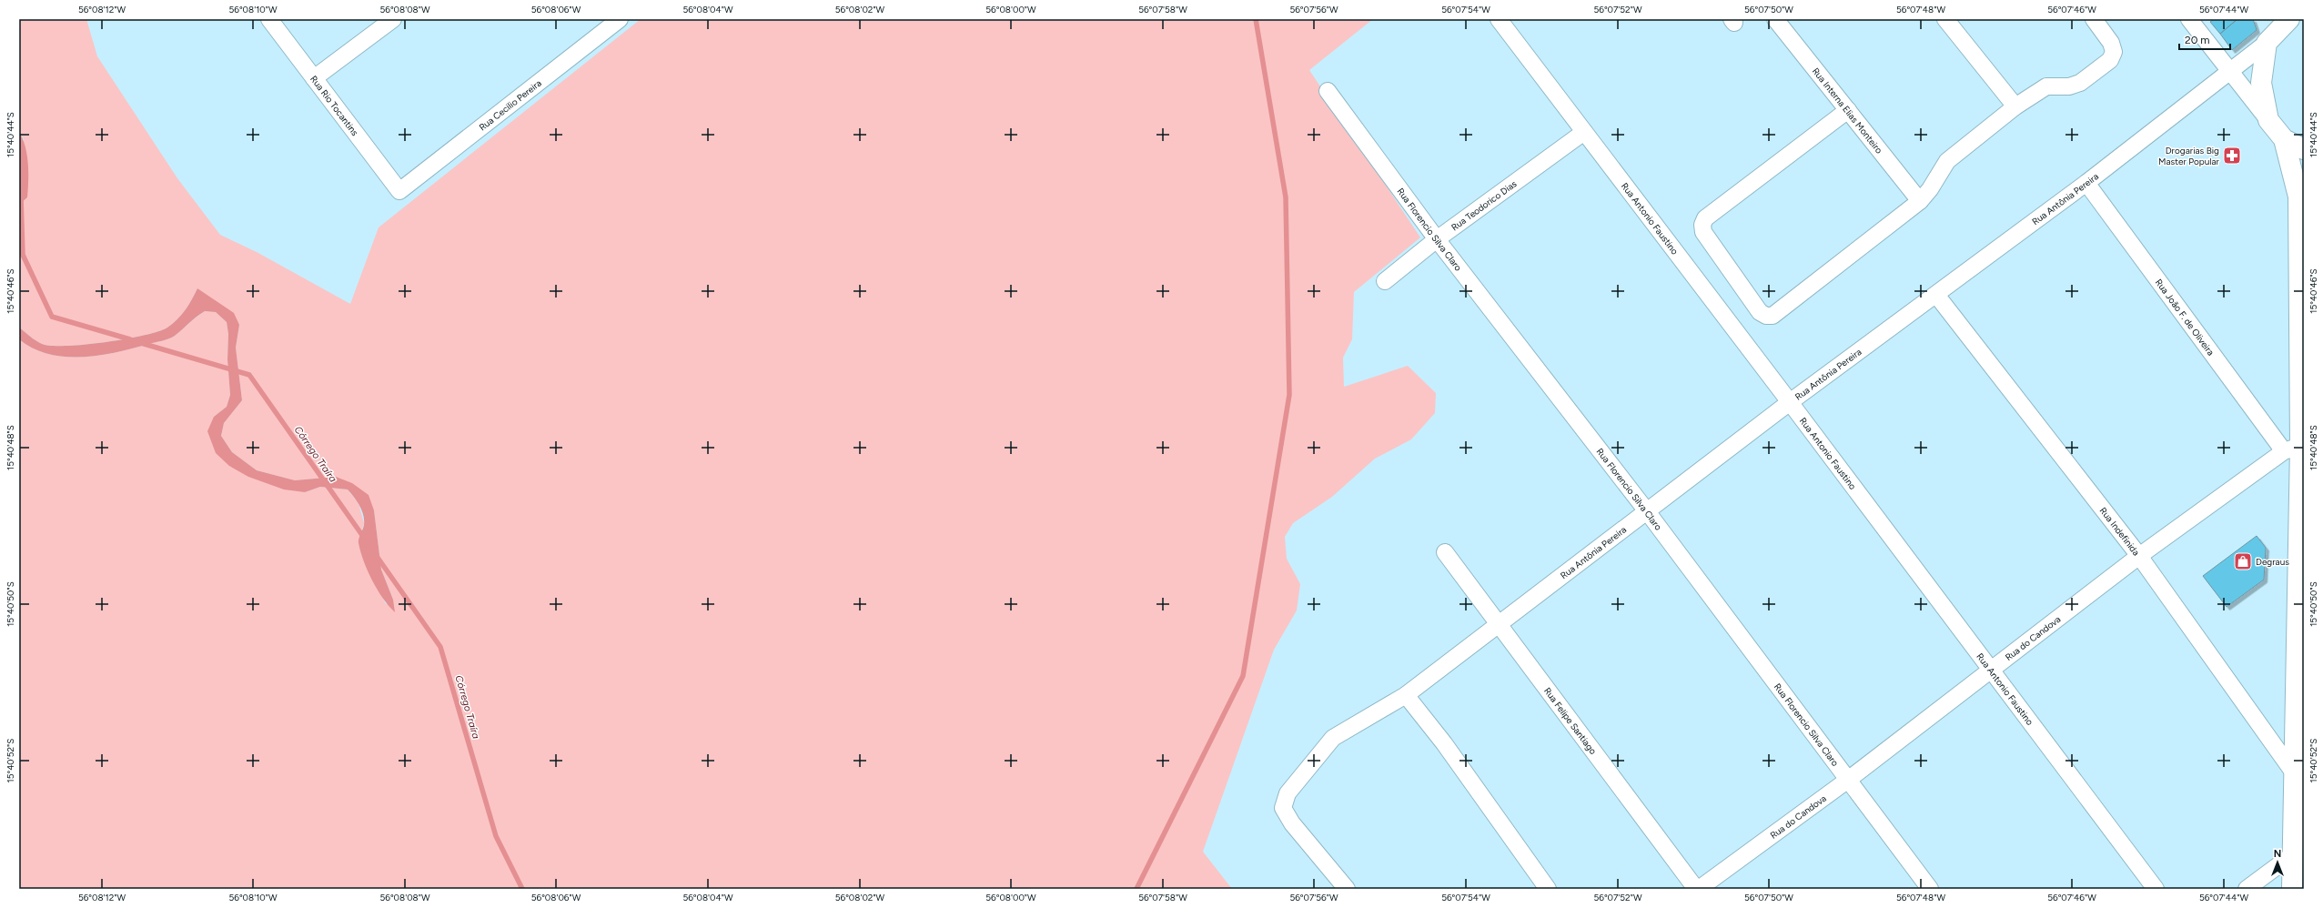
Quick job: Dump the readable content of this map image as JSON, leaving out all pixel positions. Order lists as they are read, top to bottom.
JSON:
{
  "streets": {
    "street": [
      "Rua Rio Tocantins",
      "Rua Cecilio Pereira",
      "Rua Interna Elias Monteiro",
      "Rua Antônia Pereira",
      "Rua Teodorico Dias",
      "Rua Antonio Faustino",
      "Rua Florencio Silva Claro",
      "Rua João F. de Oliveira",
      "Rua Indefinida",
      "Rua do Candova",
      "Rua Felipe Santiago"
    ]
  },
  "crossings": [
    ["Rua Rio Tocantins", "Rua Cecilio Pereira"],
    ["Rua Antônia Pereira", "Rua Antonio Faustino"],
    ["Rua Antônia Pereira", "Rua Florencio Silva Claro"],
    ["Rua Antônia Pereira", "Rua João F. de Oliveira"],
    ["Rua Antônia Pereira", "Rua Indefinida"],
    ["Rua Antônia Pereira", "Rua Felipe Santiago"],
    ["Rua Teodorico Dias", "Rua Antonio Faustino"],
    ["Rua Teodorico Dias", "Rua Florencio Silva Claro"],
    ["Rua Antonio Faustino", "Rua do Candova"],
    ["Rua Florencio Silva Claro", "Rua do Candova"],
    ["Rua João F. de Oliveira", "Rua do Candova"],
    ["Rua Indefinida", "Rua do Candova"],
    ["Rua do Candova", "Rua Felipe Santiago"]
  ],
  "water": ["Córrego Traíra"],
  "places": {
    "pharmacy": ["Drogarias Big Master Popular"],
    "shop": ["Degraus"]
  },
  "scale_bar": "20 m",
  "north": "top",
  "coordinates": [
    "56°08'12\"W",
    "56°08'10\"W",
    "56°08'08\"W",
    "56°08'06\"W",
    "56°08'04\"W",
    "56°08'02\"W",
    "56°08'00\"W",
    "56°07'58\"W",
    "56°07'56\"W",
    "56°07'54\"W",
    "56°07'52\"W",
    "56°07'50\"W",
    "56°07'48\"W",
    "56°07'46\"W",
    "56°07'44\"W",
    "15°40'44\"S",
    "15°40'46\"S",
    "15°40'48\"S",
    "15°40'50\"S",
    "15°40'52\"S"
  ]
}
